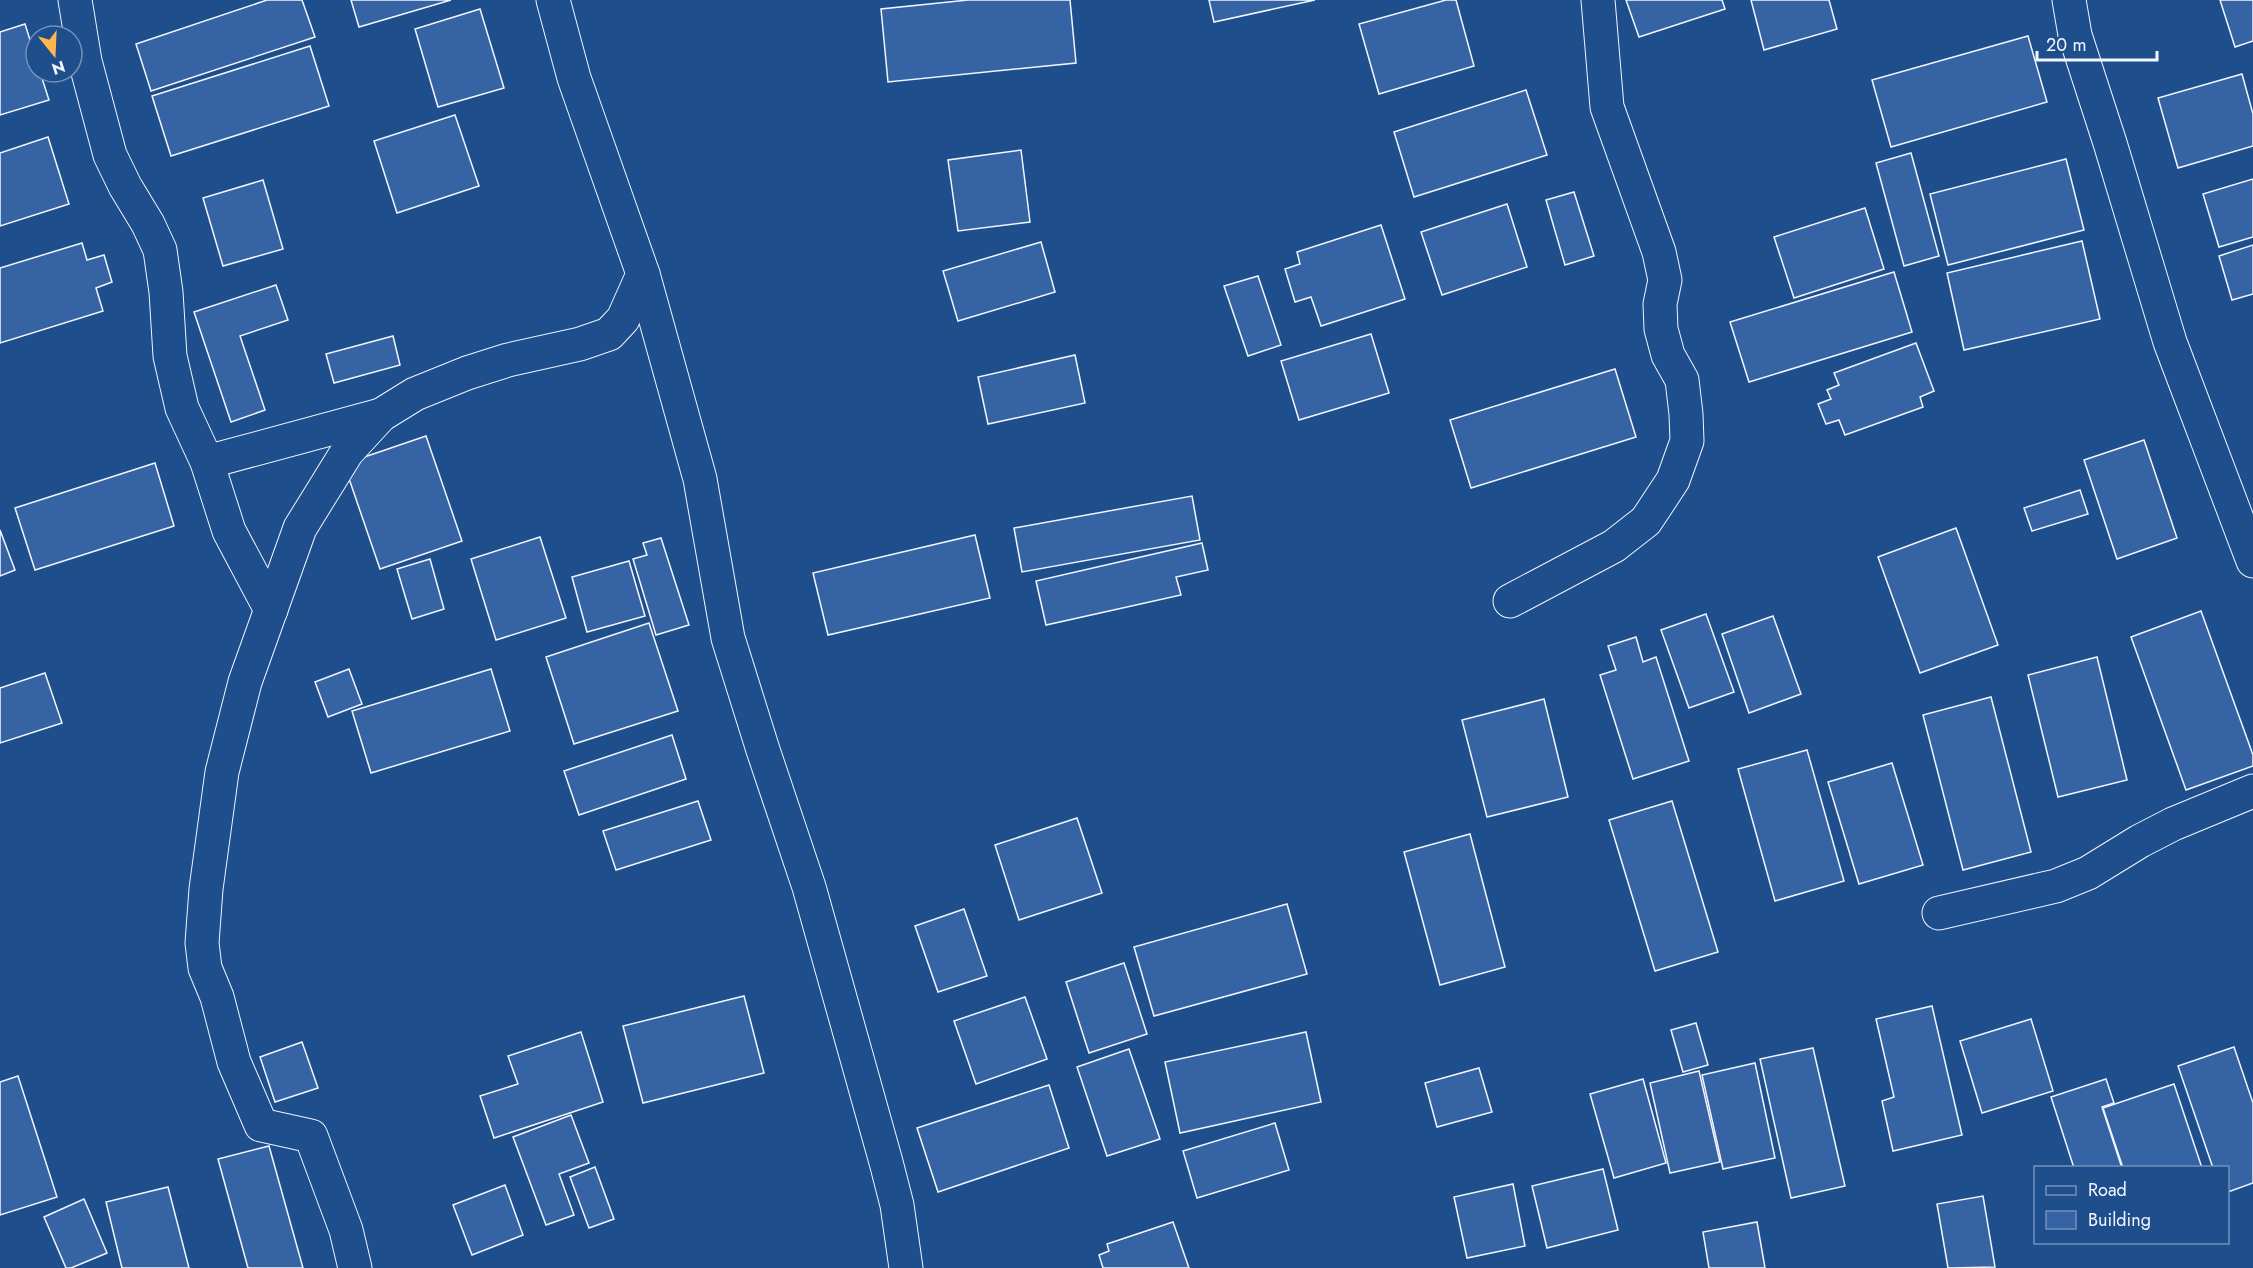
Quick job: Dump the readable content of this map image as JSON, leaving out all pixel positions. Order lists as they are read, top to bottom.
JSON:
{
  "legend": ["Road", "Building"],
  "scale_bar": "20 m",
  "north": "bottom"
}
